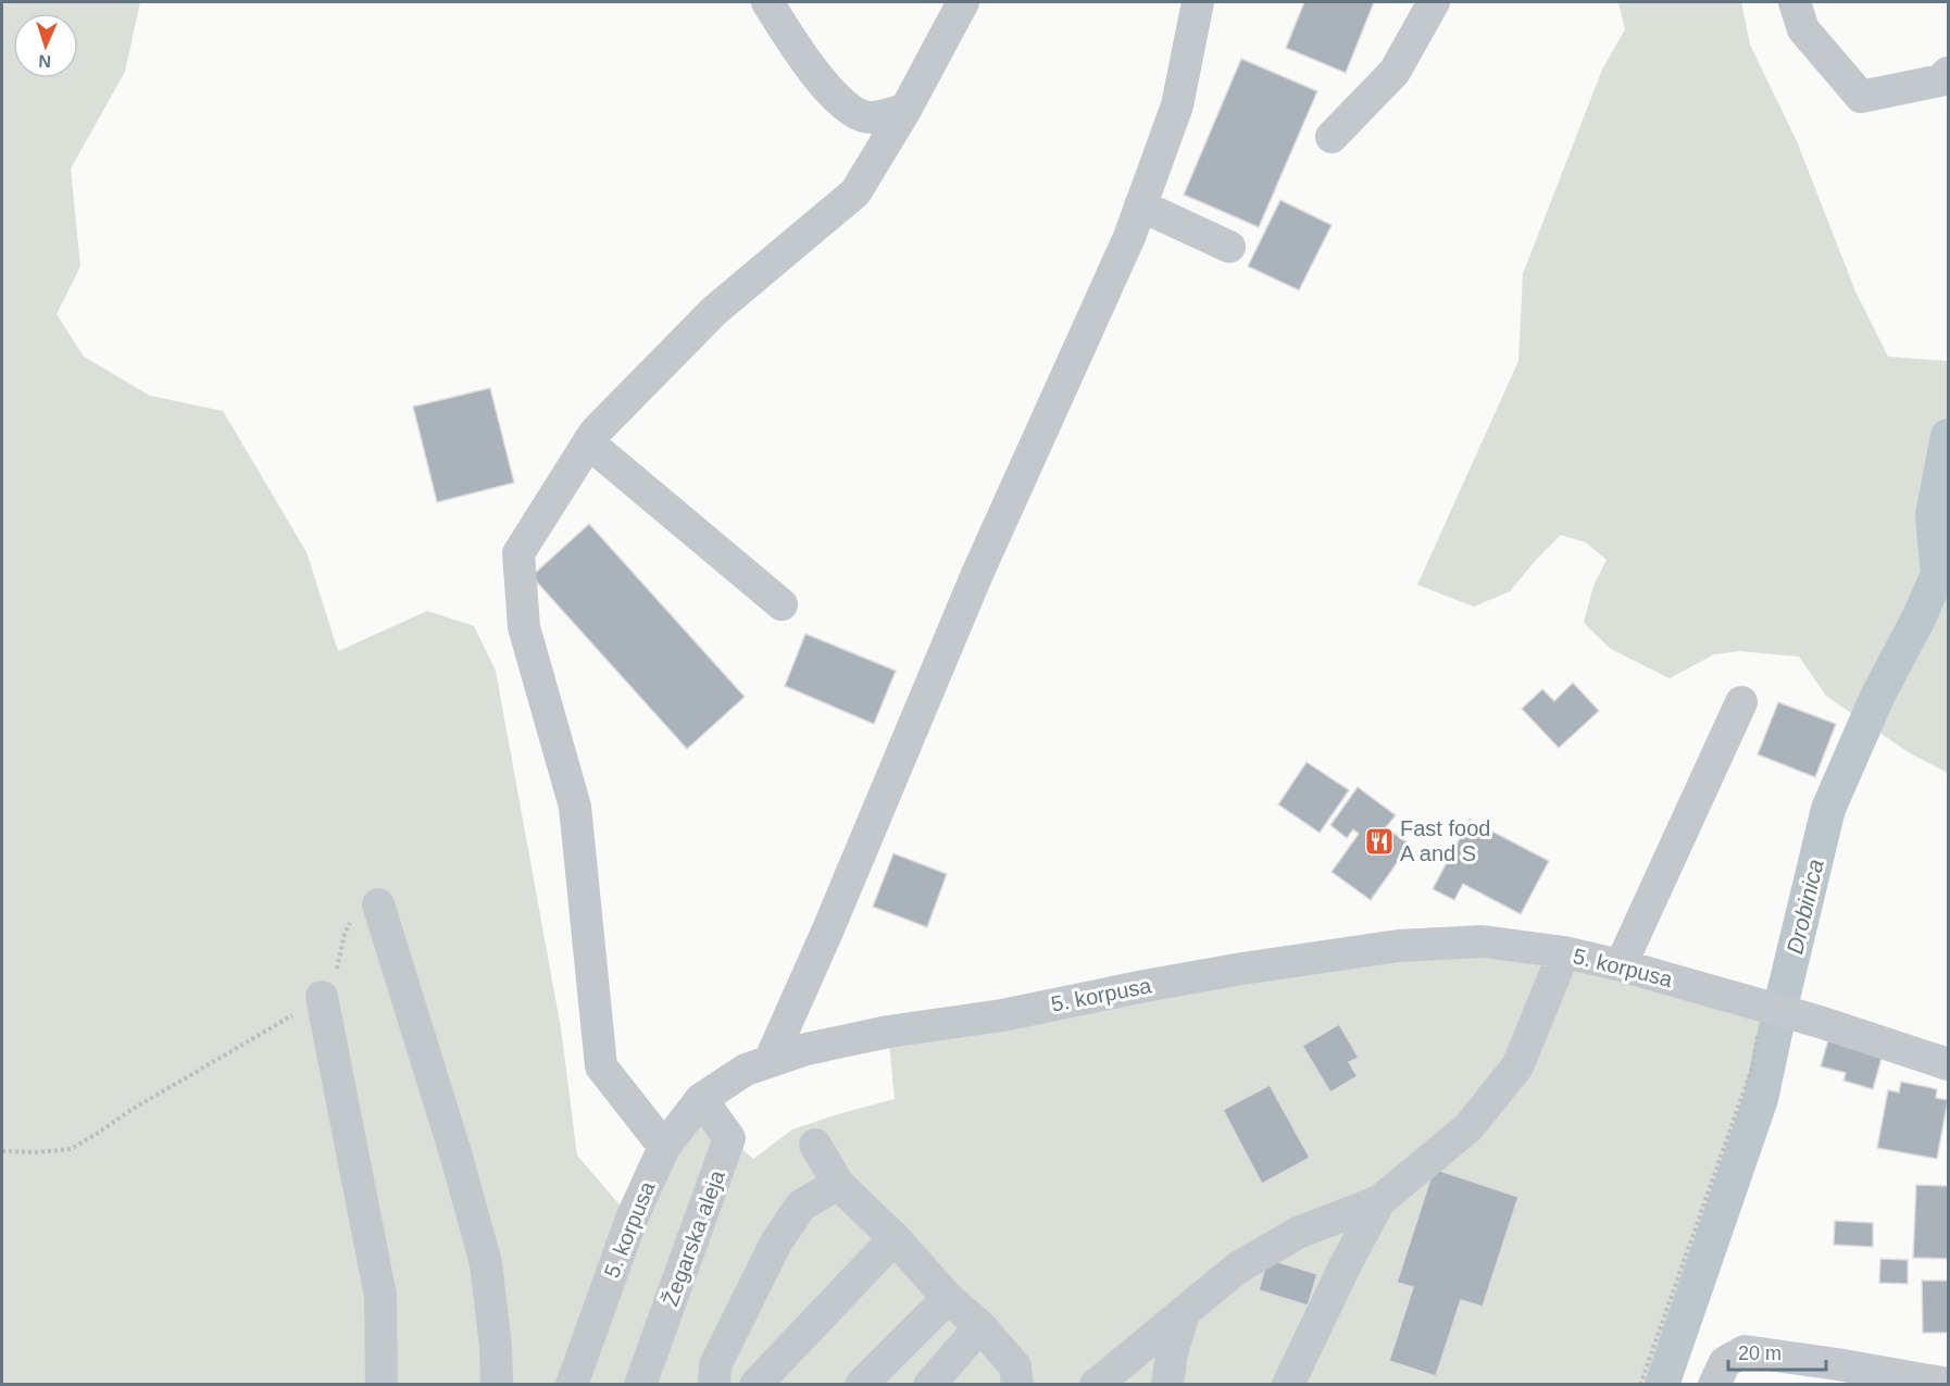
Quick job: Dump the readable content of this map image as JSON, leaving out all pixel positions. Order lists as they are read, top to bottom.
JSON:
{
  "streets": {
    "street": ["5. korpusa", "Žegarska aleja"]
  },
  "crossings": [
    ["5. korpusa", "Žegarska aleja"]
  ],
  "water": ["Drobinica"],
  "places": {
    "restaurant": ["Fast food A and S"]
  },
  "scale_bar": "20 m",
  "north": "bottom"
}
